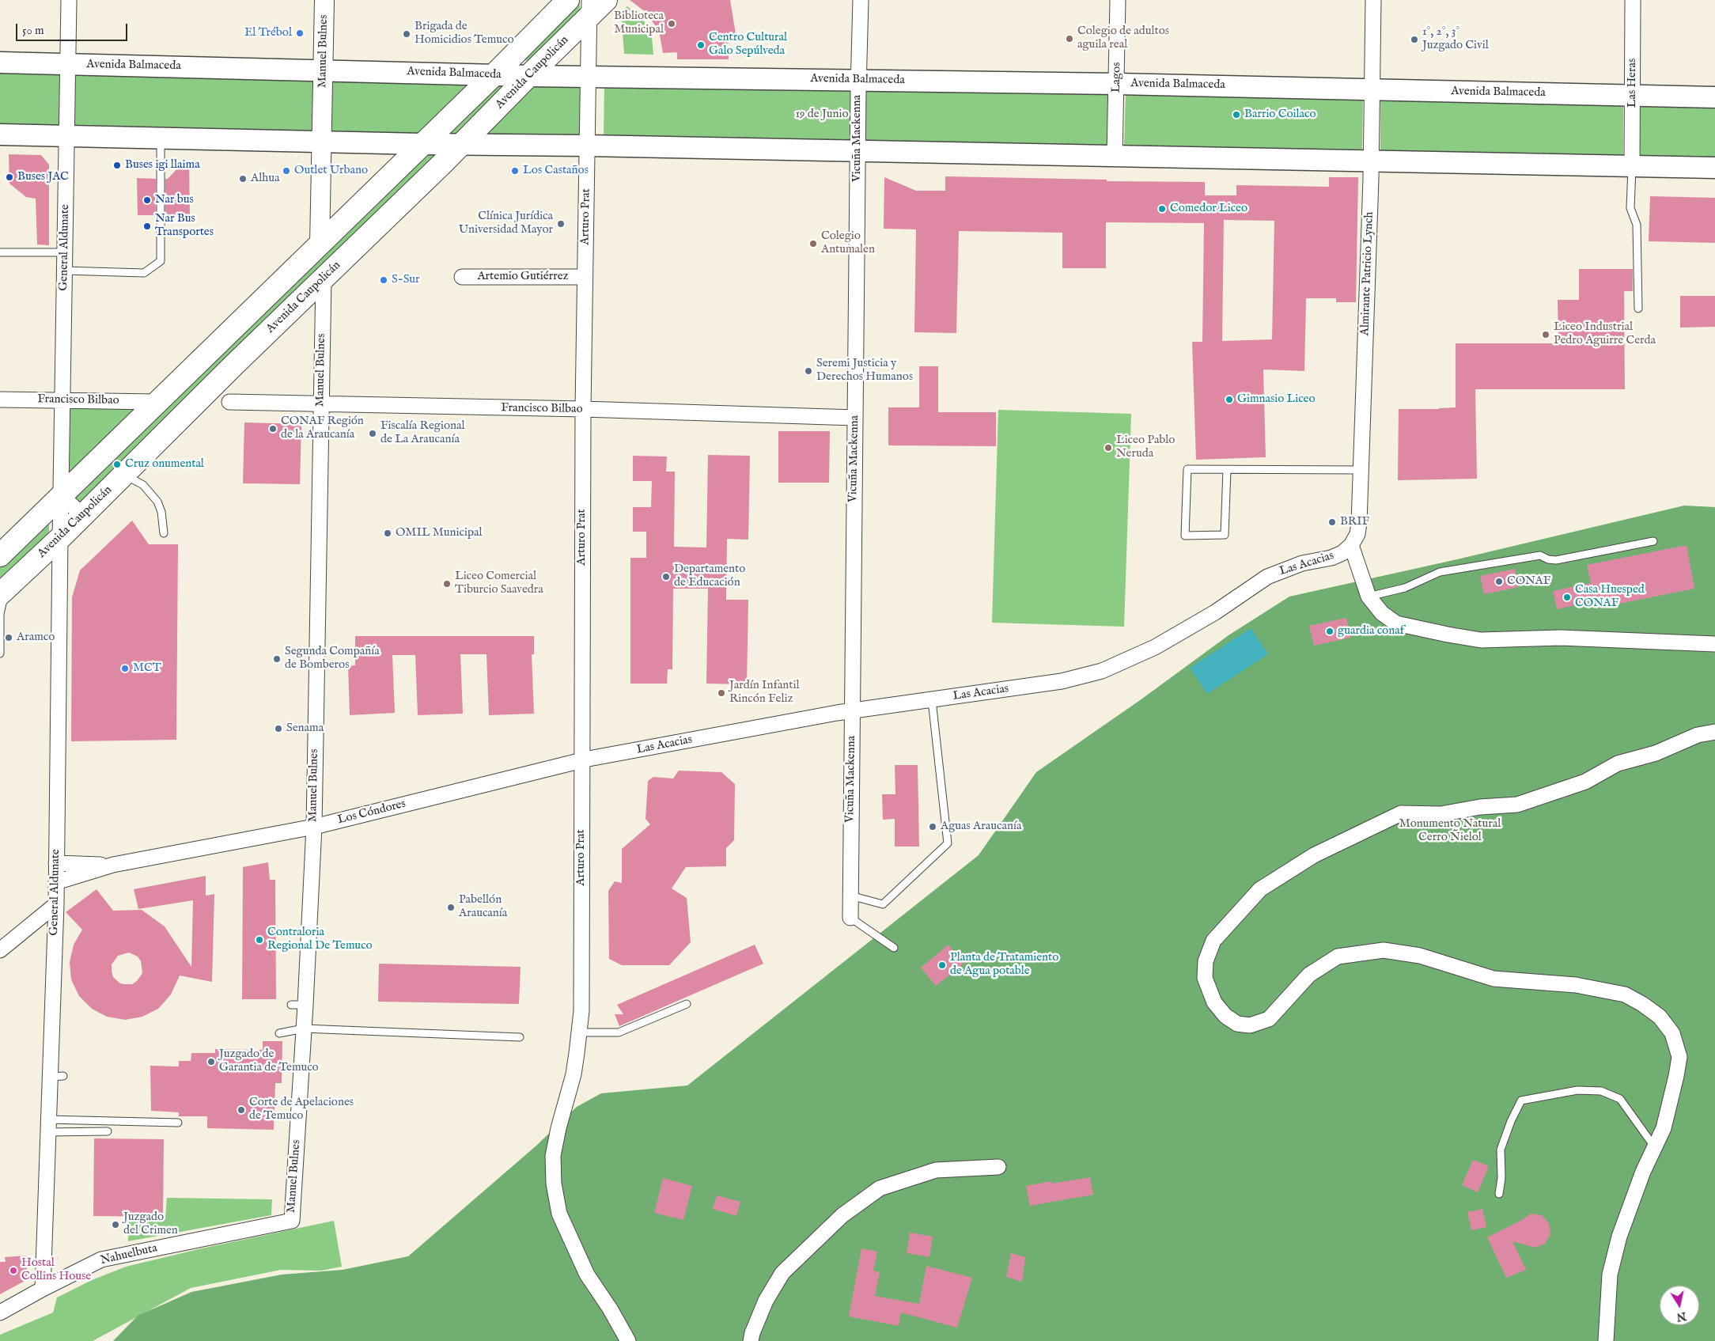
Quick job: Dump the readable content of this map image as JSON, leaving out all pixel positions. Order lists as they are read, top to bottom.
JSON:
{
  "streets": {
    "main road": ["Avenida Balmaceda", "Avenida Caupolicán"],
    "street": [
      "Manuel Bulnes",
      "Lagos",
      "Las Heras",
      "Vicuña Mackenna",
      "Arturo Prat",
      "General Aldunate",
      "Almirante Patricio Lynch",
      "Artemio Gutiérrez",
      "Francisco Bilbao",
      "Las Acacias",
      "Los Cóndores",
      "Nahuelbuta"
    ]
  },
  "crossings": [
    ["Manuel Bulnes", "Avenida Balmaceda"],
    ["Manuel Bulnes", "Avenida Caupolicán"],
    ["Manuel Bulnes", "Francisco Bilbao"],
    ["Manuel Bulnes", "Los Cóndores"],
    ["Manuel Bulnes", "Nahuelbuta"],
    ["Avenida Balmaceda", "Avenida Caupolicán"],
    ["Avenida Balmaceda", "Lagos"],
    ["Avenida Balmaceda", "Las Heras"],
    ["Avenida Balmaceda", "Vicuña Mackenna"],
    ["Avenida Balmaceda", "Arturo Prat"],
    ["Avenida Balmaceda", "General Aldunate"],
    ["Avenida Balmaceda", "Almirante Patricio Lynch"],
    ["Avenida Caupolicán", "Arturo Prat"],
    ["Avenida Caupolicán", "General Aldunate"],
    ["Vicuña Mackenna", "Francisco Bilbao"],
    ["Vicuña Mackenna", "Las Acacias"],
    ["Arturo Prat", "Artemio Gutiérrez"],
    ["Arturo Prat", "Francisco Bilbao"],
    ["Arturo Prat", "Las Acacias"],
    ["Arturo Prat", "Los Cóndores"],
    ["General Aldunate", "Francisco Bilbao"],
    ["General Aldunate", "Los Cóndores"],
    ["General Aldunate", "Nahuelbuta"],
    ["Almirante Patricio Lynch", "Las Acacias"],
    ["Las Acacias", "Los Cóndores"]
  ],
  "parks": ["19 de Junio", "Monumento Natural Cerro Ñielol"],
  "places": [
    "Biblioteca Municipal",
    "El Trébol",
    "Brigada de Homicidios Temuco",
    "Colegio de adultos aguila real",
    "1°, 2°, 3° Juzgado Civil",
    "Centro Cultural Galo Sepúlveda",
    "Barrio Coilaco",
    "Buses igi llaima",
    "Outlet Urbano",
    "Los Castaños",
    "Buses JAC",
    "Alhua",
    "Nar bus",
    "Comedor Liceo",
    "Clínica Jurídica Universidad Mayor",
    "Nar Bus Transportes",
    "Colegio Antumalen",
    "S-Sur",
    "Liceo Industrial Pedro Aguirre Cerda",
    "Seremi Justicia y Derechos Humanos",
    "Gimnasio Liceo",
    "CONAF Región de la Araucanía",
    "Fiscalía Regional de La Araucanía",
    "Liceo Pablo Neruda",
    "Cruz onumental",
    "BRIF",
    "OMIL Municipal",
    "Departamento de Educación",
    "CONAF",
    "Liceo Comercial Tiburcio Saavedra",
    "Casa Huesped CONAF",
    "guardia conaf",
    "Aramco",
    "Segunda Compañía de Bomberos",
    "MCT",
    "Jardín Infantil Rincón Feliz",
    "Senama",
    "Aguas Araucanía",
    "Pabellón Araucanía",
    "Contraloria Regional De Temuco",
    "Planta de Tratamiento de Agua potable",
    "Juzgado de Garantia de Temuco",
    "Corte de Apelaciones de Temuco",
    "Juzgado del Crimen",
    "Hostal Collins House"
  ],
  "scale_bar": "50 m",
  "north": "bottom"
}
